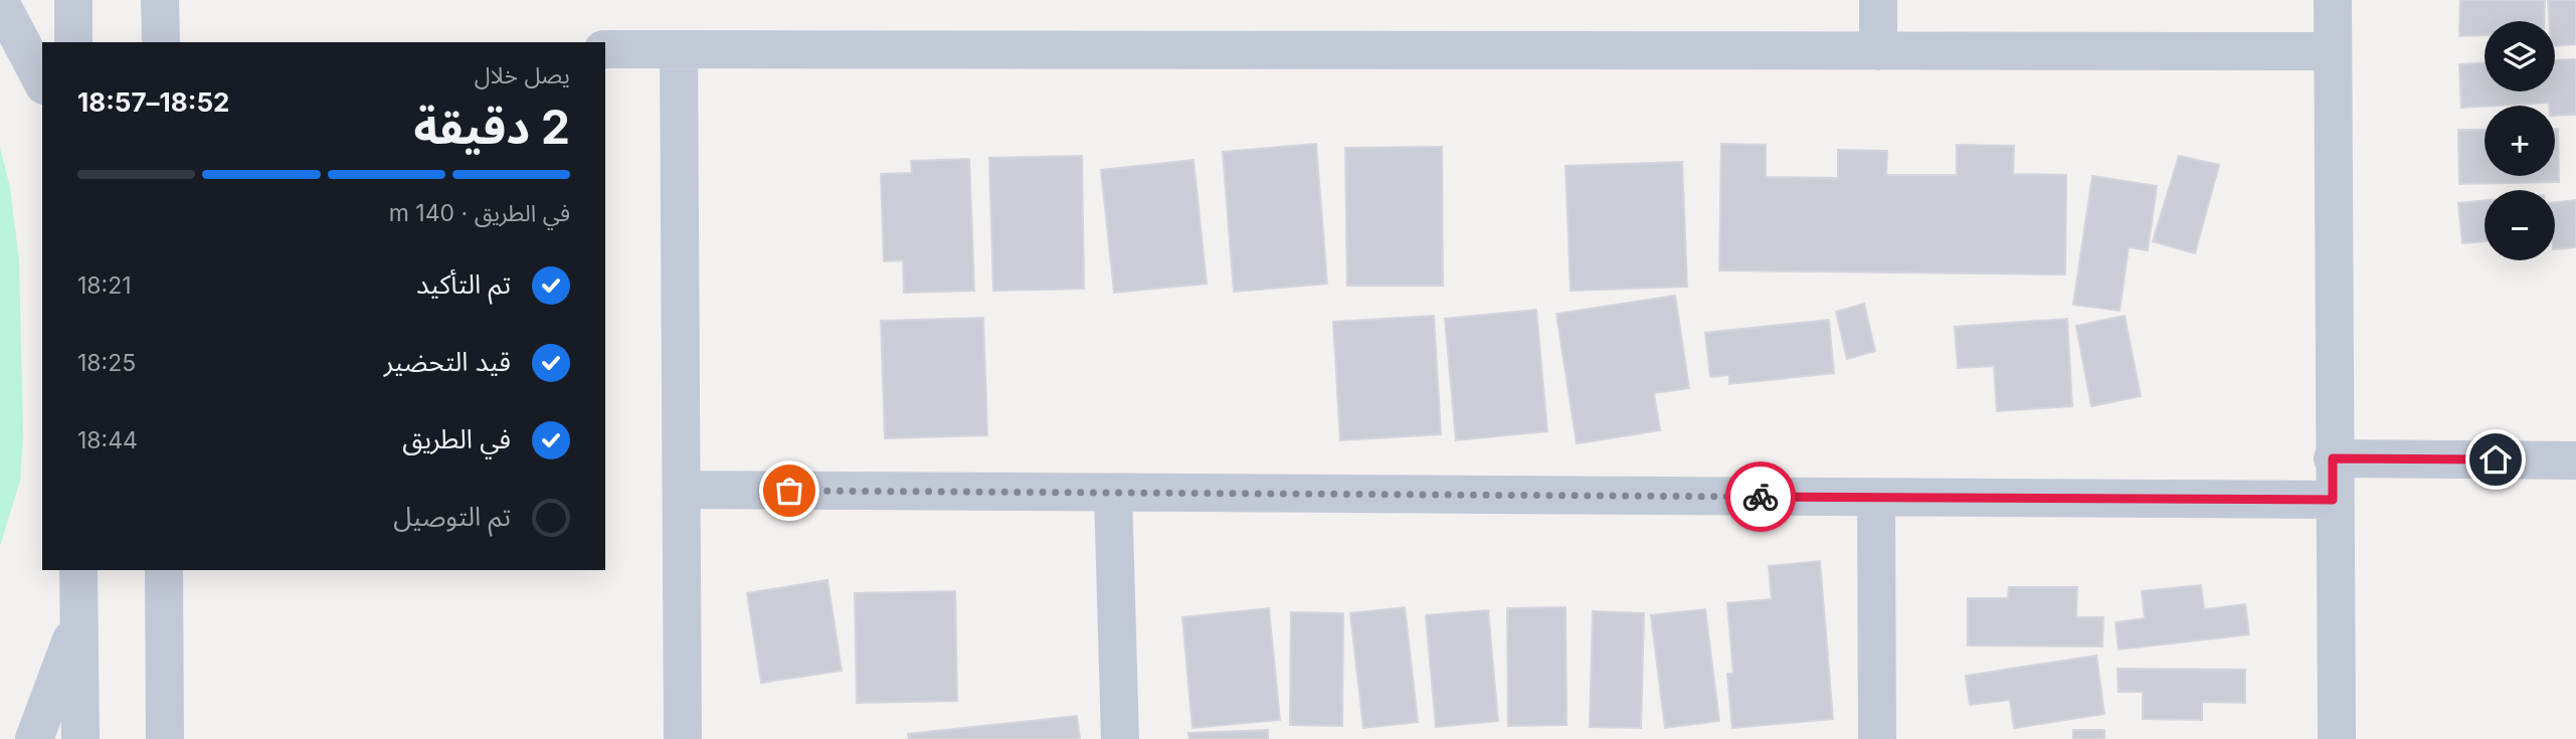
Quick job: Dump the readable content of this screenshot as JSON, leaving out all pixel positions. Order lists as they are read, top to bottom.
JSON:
{
  "page": {
    "map_buttons": ["+", "−"],
    "heading": ["2 دقيقة", "يصل خلال", "18:52–18:57"],
    "bar": "في الطريق · 140 m",
    "list": [
      ["تم التأكيد", "18:21"],
      ["قيد التحضير", "18:25"],
      ["في الطريق", "18:44"],
      "تم التوصيل"
    ]
  }
}
